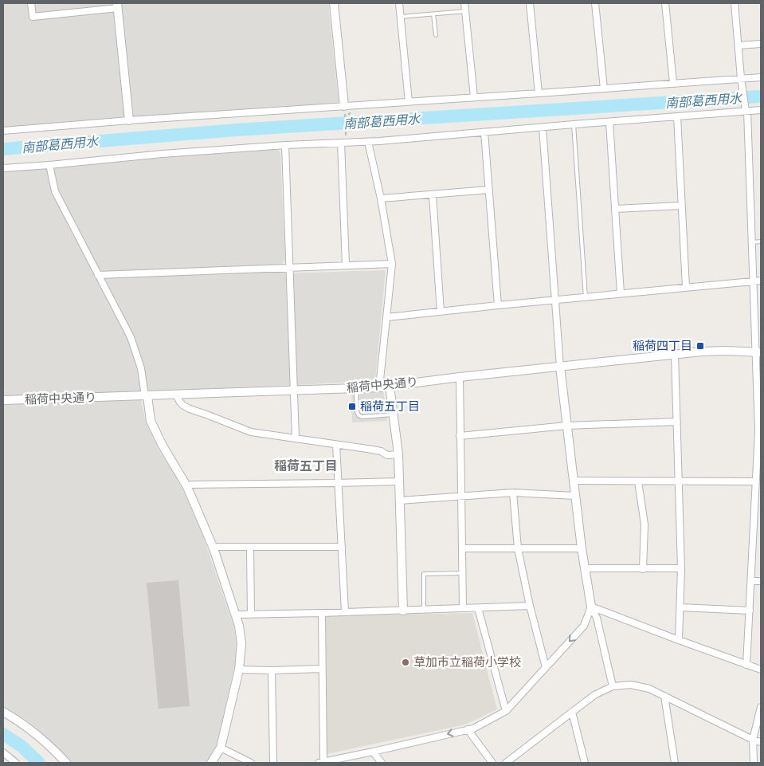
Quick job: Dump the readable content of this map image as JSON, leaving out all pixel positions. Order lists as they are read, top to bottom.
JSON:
{
  "streets": {
    "street": ["稲荷中央通り"]
  },
  "districts": ["稲荷五丁目"],
  "water": ["南部葛西用水"],
  "places": {
    "transit": ["稲荷四丁目", "稲荷五丁目"],
    "other": ["草加市立稲荷小学校"]
  }
}
